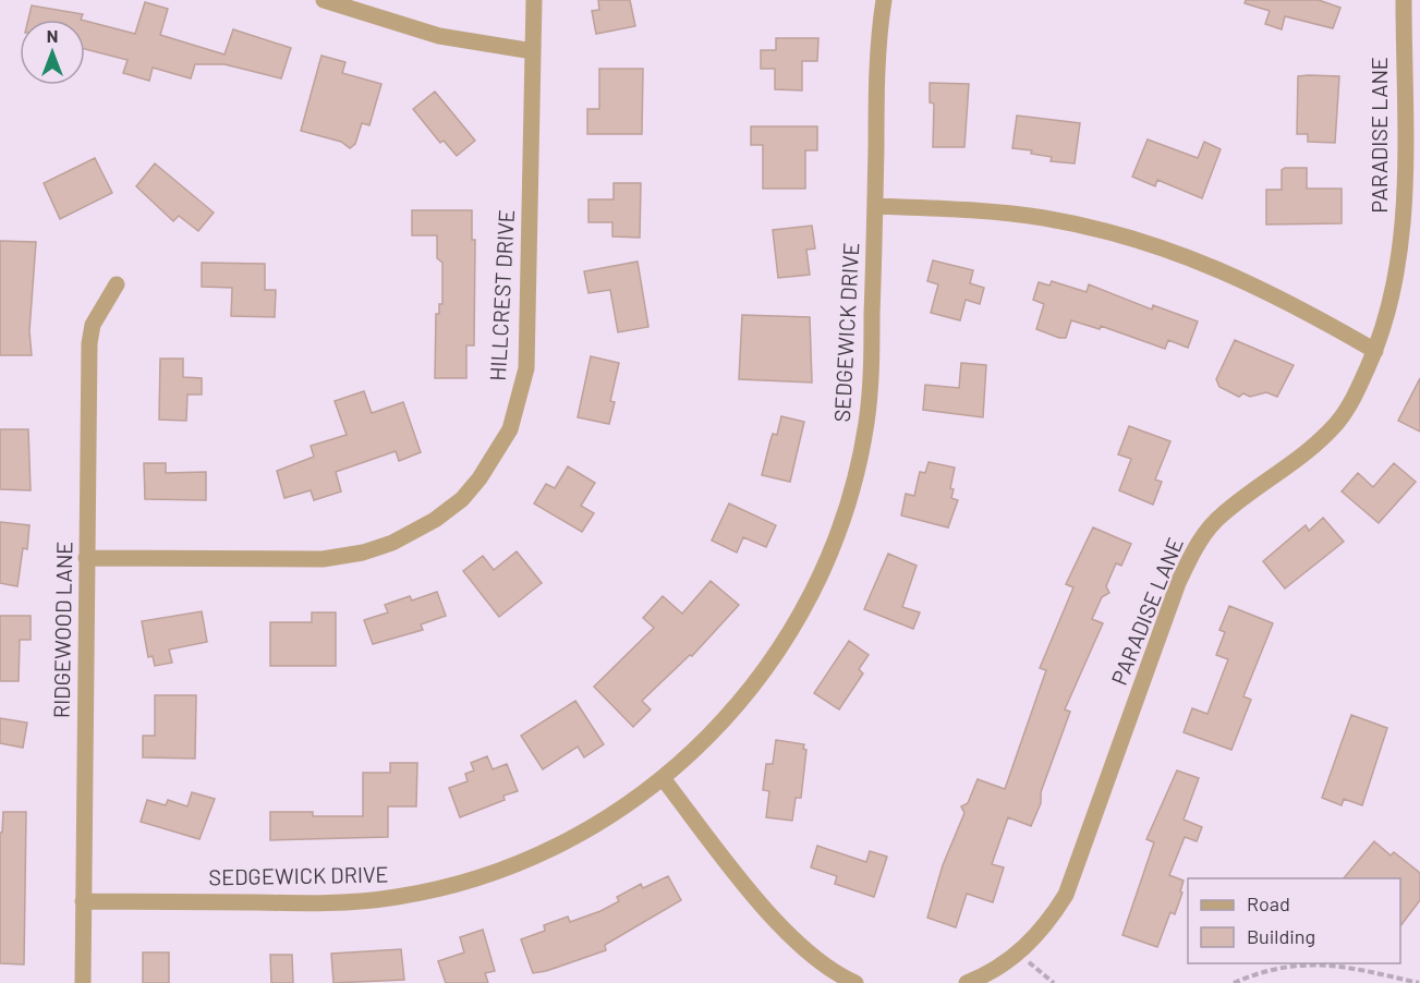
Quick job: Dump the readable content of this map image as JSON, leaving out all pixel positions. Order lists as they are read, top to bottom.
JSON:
{
  "streets": {
    "street": [
      "PARADISE LANE",
      "HILLCREST DRIVE",
      "SEDGEWICK DRIVE",
      "RIDGEWOOD LANE"
    ]
  },
  "crossings": [
    ["HILLCREST DRIVE", "RIDGEWOOD LANE"],
    ["SEDGEWICK DRIVE", "RIDGEWOOD LANE"]
  ],
  "legend": ["Road", "Building"],
  "north": "top"
}
